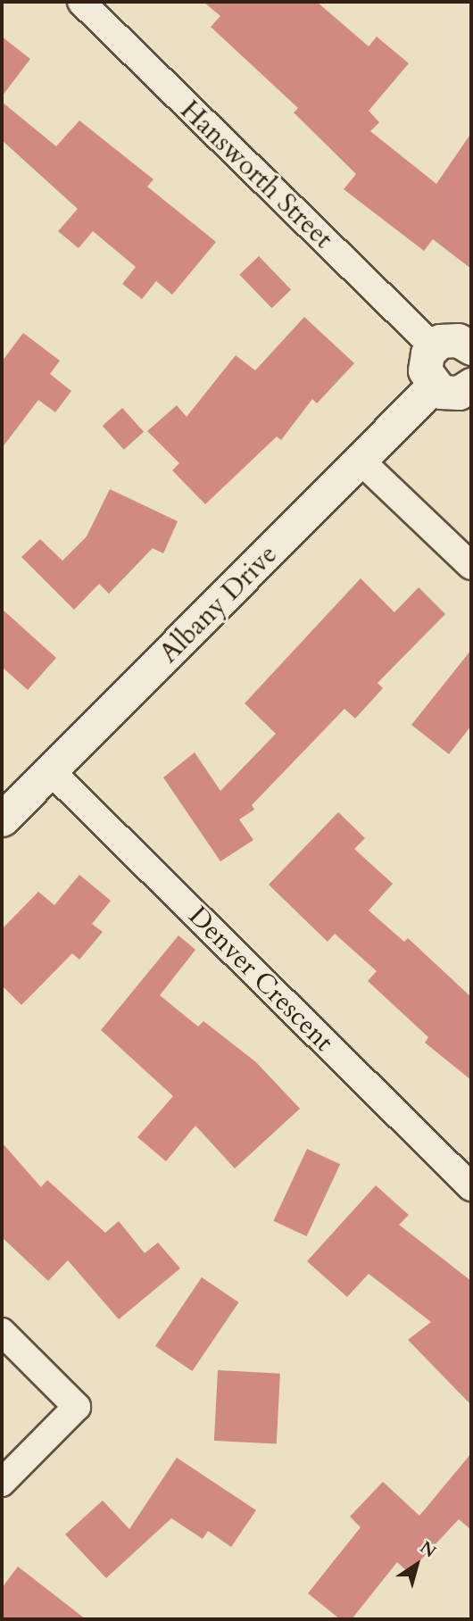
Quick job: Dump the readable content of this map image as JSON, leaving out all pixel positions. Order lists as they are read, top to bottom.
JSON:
{
  "streets": {
    "street": ["Hansworth Street", "Albany Drive", "Denver Crescent"]
  },
  "crossings": [
    ["Albany Drive", "Denver Crescent"]
  ],
  "north": "top right"
}
